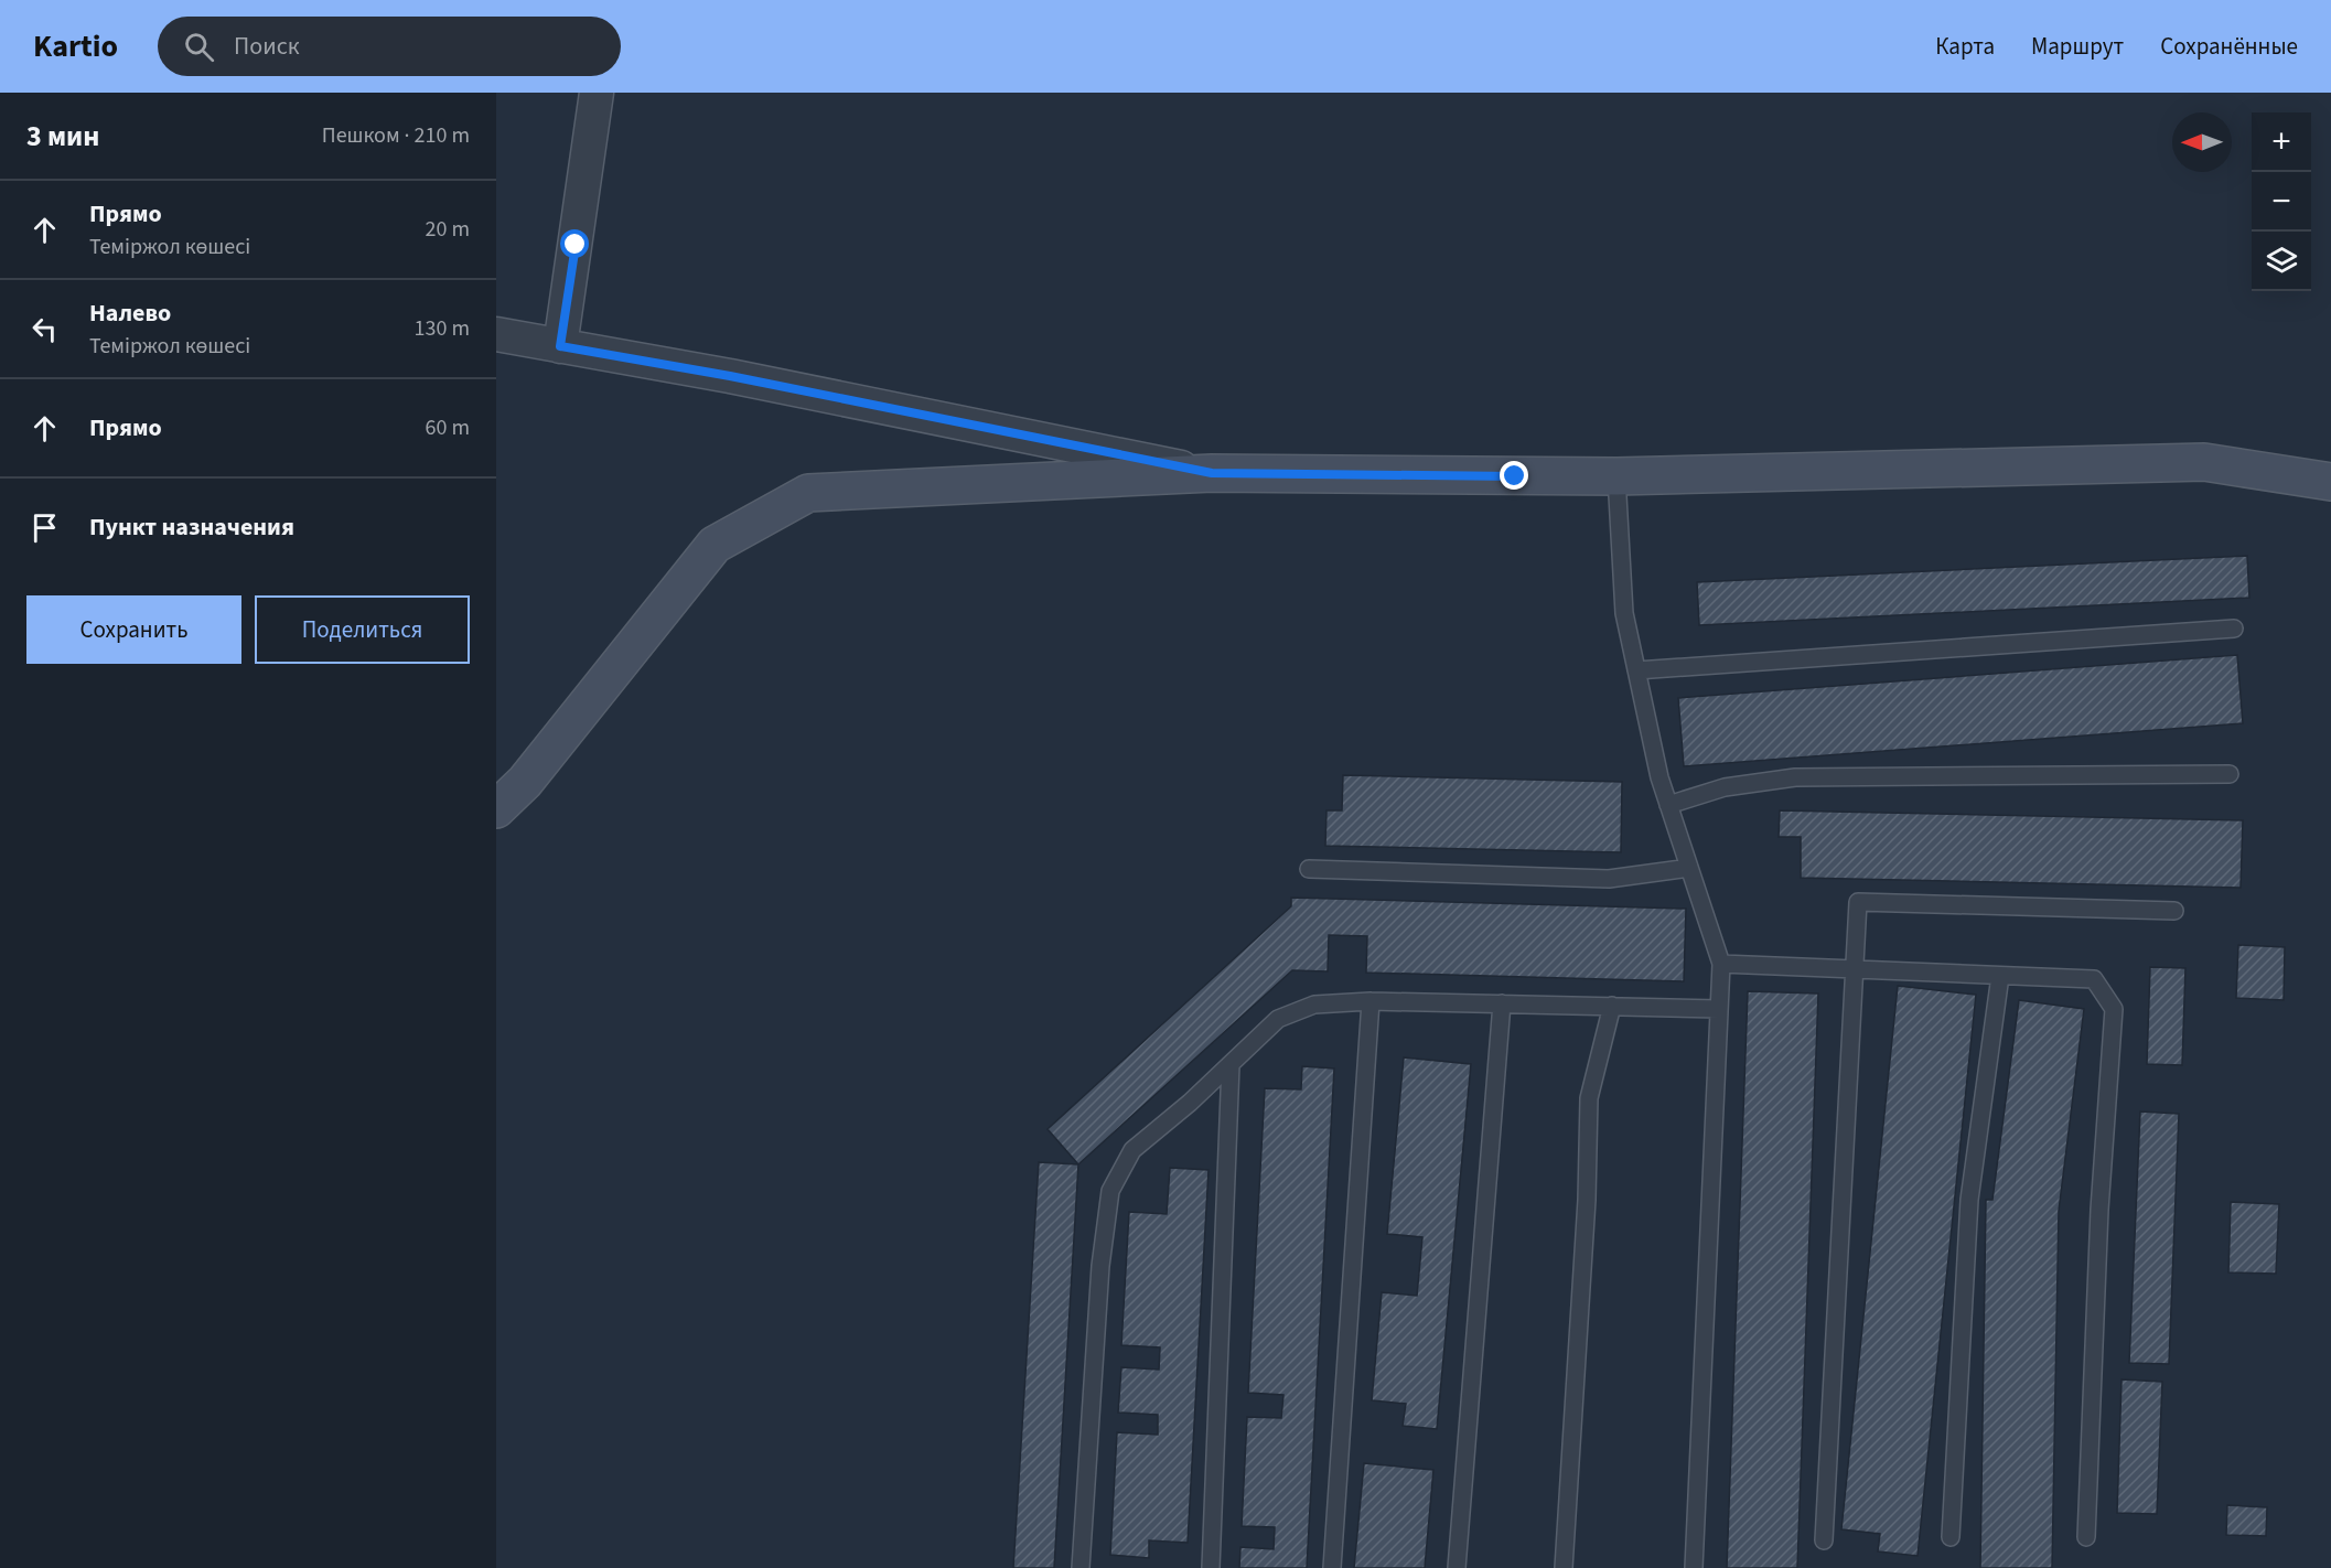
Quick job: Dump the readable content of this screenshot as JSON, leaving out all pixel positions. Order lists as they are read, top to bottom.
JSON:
{
  "north": "left",
  "page": {
    "header": "Kartio",
    "search": "Поиск",
    "nav": ["Карта", "Маршрут", "Сохранённые"],
    "heading": ["3 мин", "Пешком · 210 m"],
    "map_buttons": ["+", "−"],
    "list": [
      ["Прямо", "Теміржол көшесі", "20 m"],
      ["Налево", "Теміржол көшесі", "130 m"],
      ["Прямо", "60 m"],
      "Пункт назначения"
    ],
    "buttons": ["Сохранить", "Поделиться"]
  }
}
